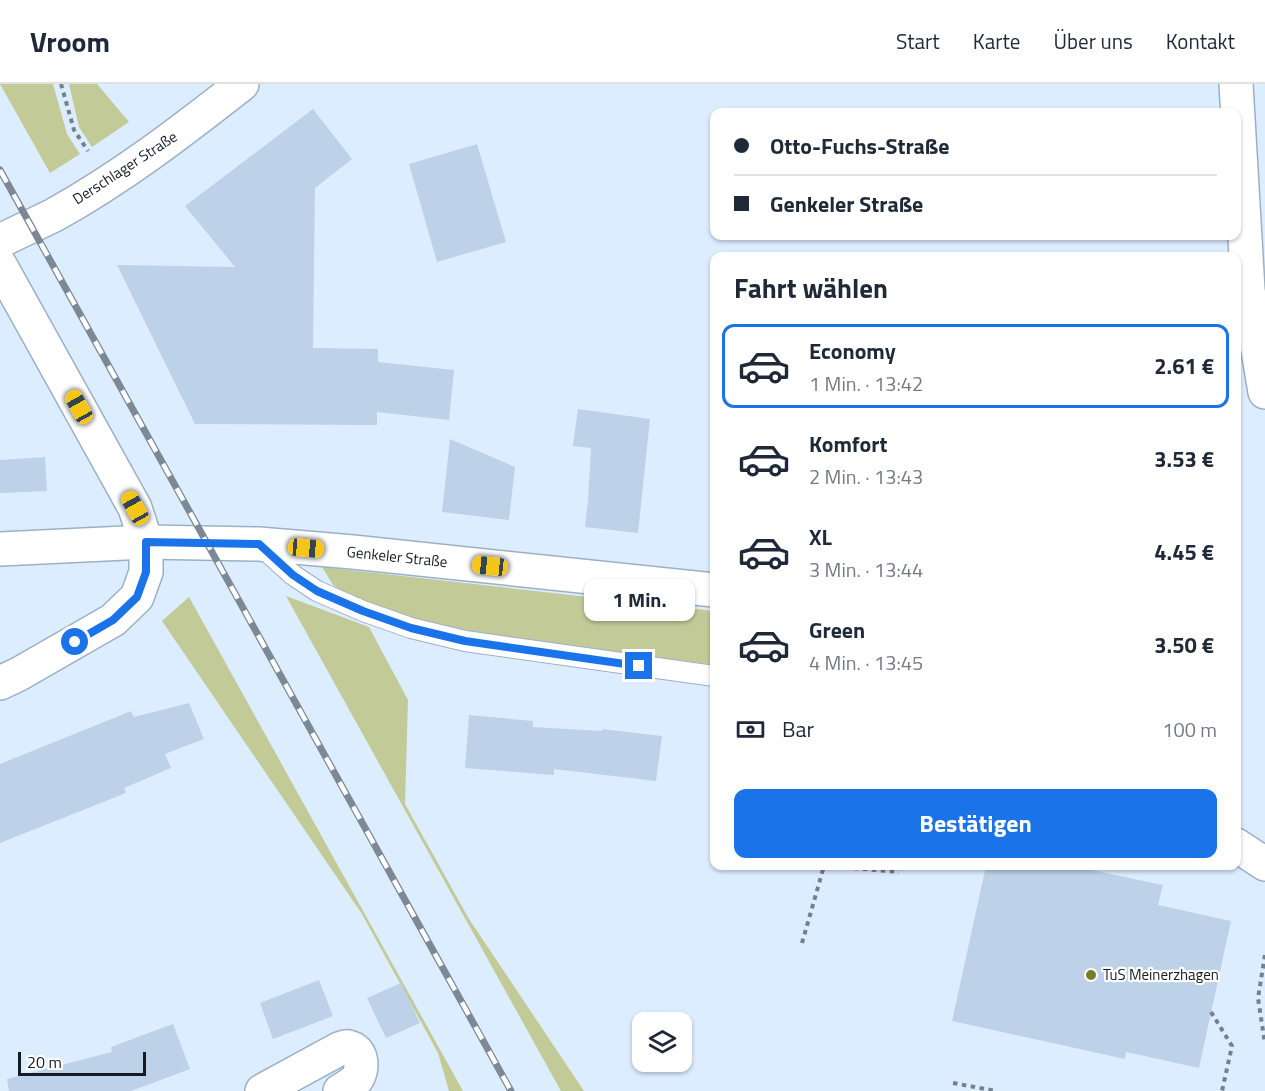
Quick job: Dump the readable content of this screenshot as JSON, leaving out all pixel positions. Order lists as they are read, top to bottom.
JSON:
{
  "streets": {
    "street": ["Derschlager Straße", "Genkeler Straße"]
  },
  "places": ["TuS Meinerzhagen"],
  "scale_bar": "20 m",
  "page": {
    "header": "Vroom",
    "nav": [
      "Start",
      "Karte",
      "Über uns",
      "Kontakt"
    ],
    "banner": ["Otto-Fuchs-Straße", "Genkeler Straße"],
    "heading": "Fahrt wählen",
    "list": [
      {
        "name": "Economy",
        "note": "1 Min. · 13:42",
        "value": "2.61 €"
      },
      {
        "name": "Komfort",
        "note": "2 Min. · 13:43",
        "value": "3.53 €"
      },
      {
        "name": "XL",
        "note": "3 Min. · 13:44",
        "value": "4.45 €"
      },
      {
        "name": "Green",
        "note": "4 Min. · 13:45",
        "value": "3.50 €"
      }
    ],
    "bubble": "1 Min.",
    "pay": ["Bar", "100 m"],
    "buttons": "Bestätigen",
    "scale": "20 m"
  }
}
